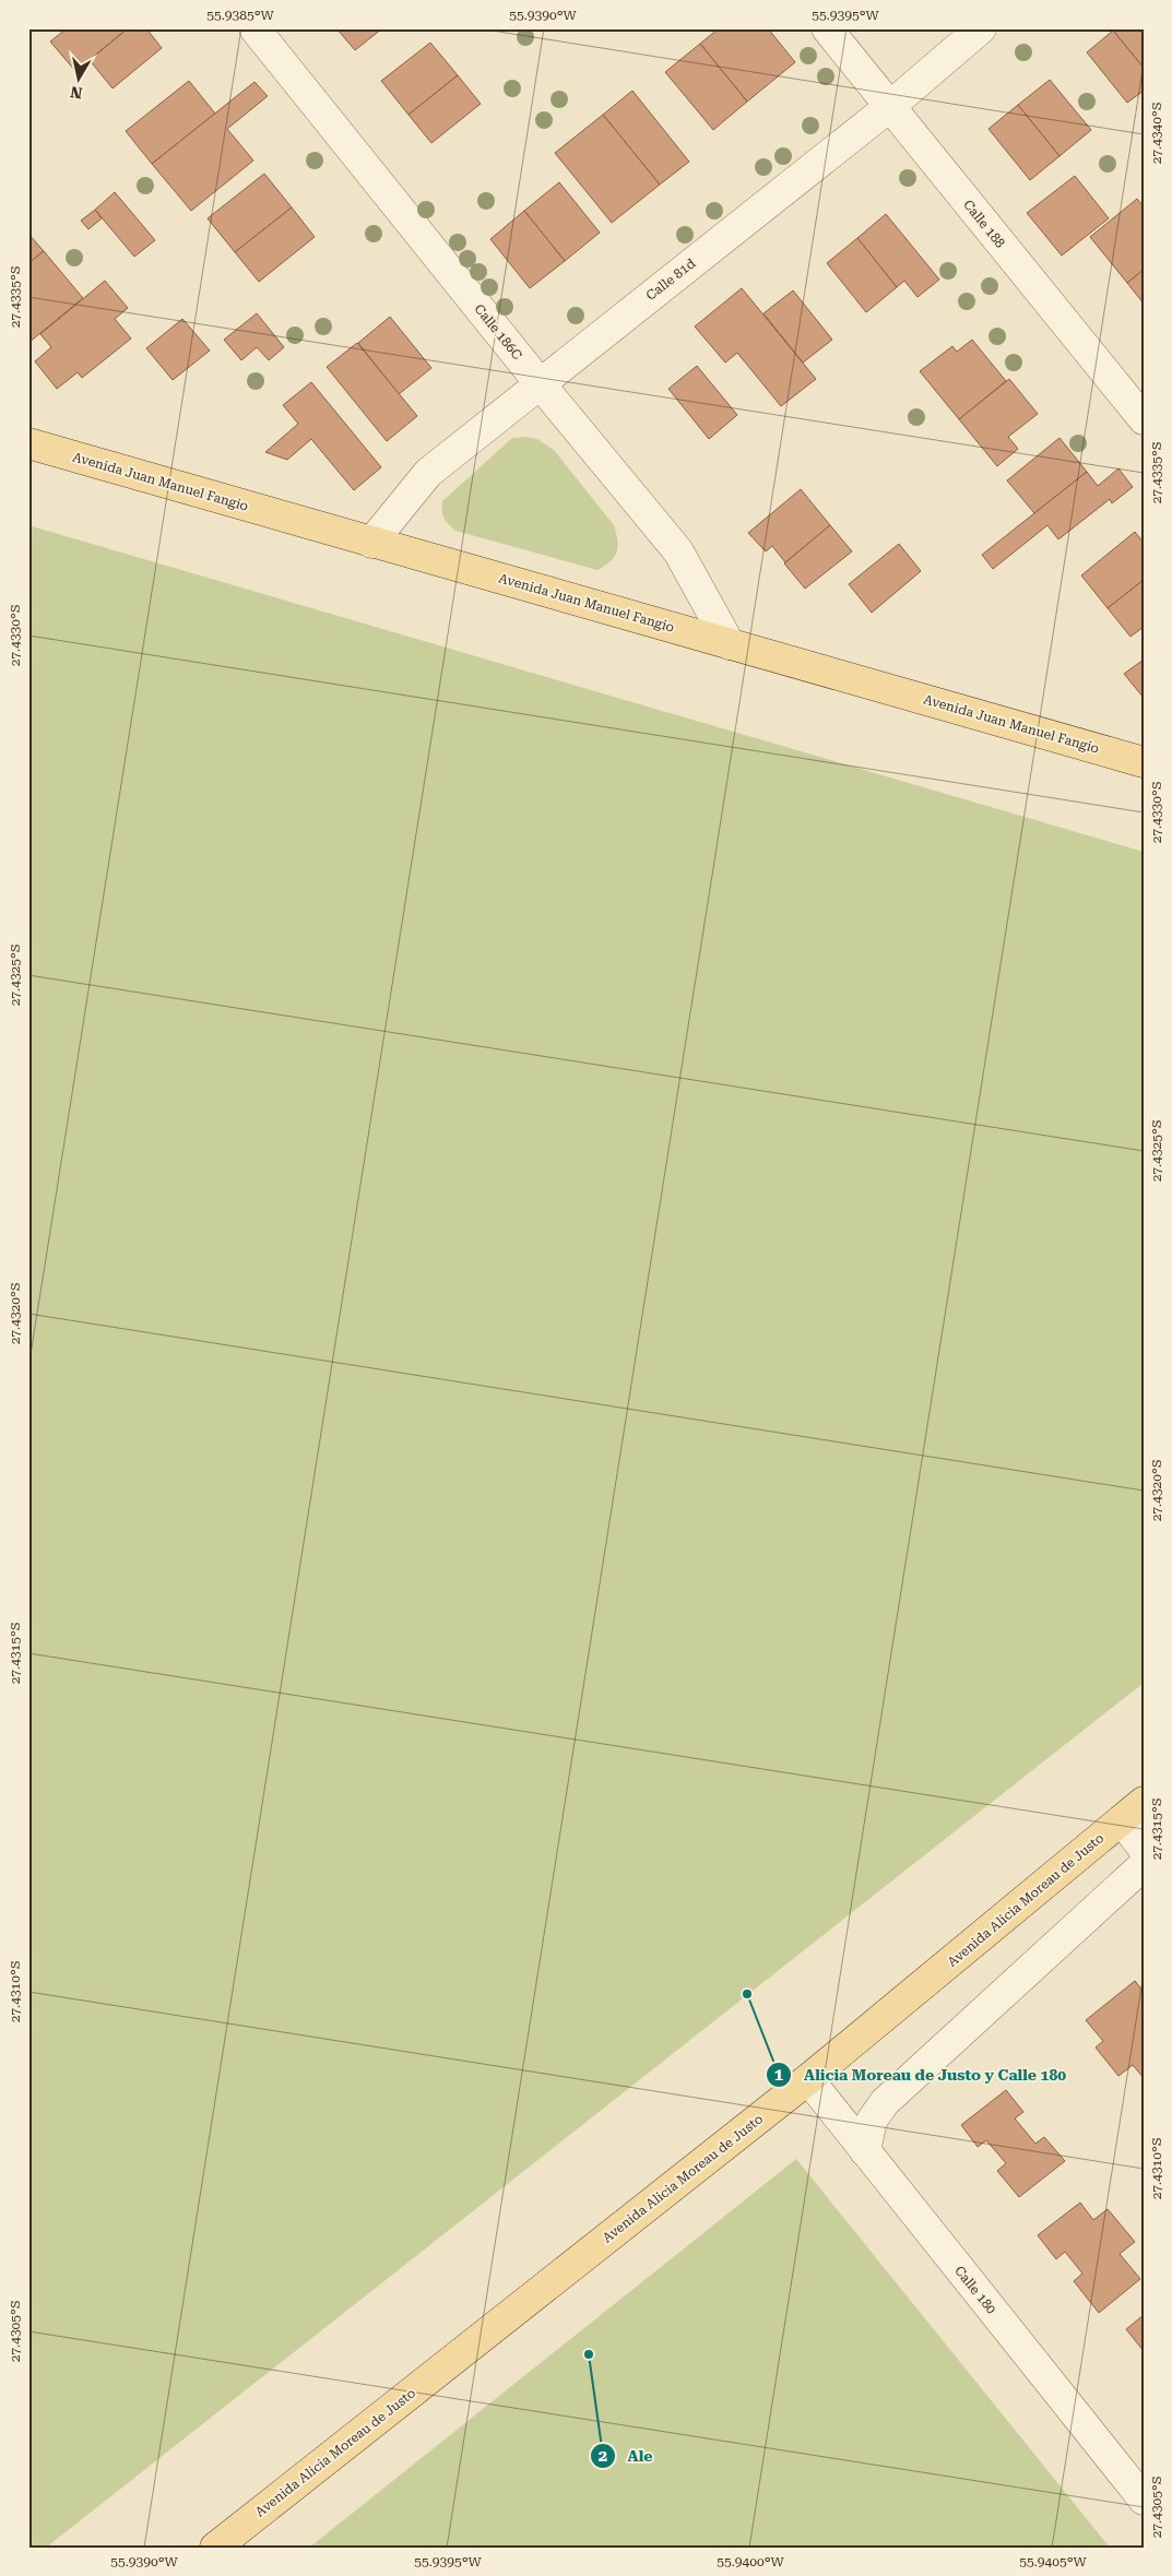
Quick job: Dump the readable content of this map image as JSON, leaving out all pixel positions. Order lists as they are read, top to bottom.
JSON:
{
  "streets": {
    "main road": ["Avenida Juan Manuel Fangio", "Avenida Alicia Moreau de Justo"],
    "street": [
      "Calle 188",
      "Calle 81d",
      "Calle 186C",
      "Calle 180"
    ]
  },
  "crossings": [
    ["Calle 188", "Calle 81d"],
    ["Calle 81d", "Calle 186C"],
    ["Calle 81d", "Avenida Juan Manuel Fangio"],
    ["Calle 186C", "Avenida Juan Manuel Fangio"],
    ["Avenida Alicia Moreau de Justo", "Calle 180"]
  ],
  "places": ["Alicia Moreau de Justo y Calle 180", "Ale"],
  "north": "bottom",
  "coordinates": [
    "55.9385°W",
    "55.9390°W",
    "55.9395°W",
    "27.4340°S",
    "27.4335°S",
    "27.4330°S",
    "27.4325°S",
    "27.4320°S",
    "27.4315°S",
    "27.4310°S",
    "27.4305°S",
    "55.9400°W",
    "55.9405°W"
  ]
}
